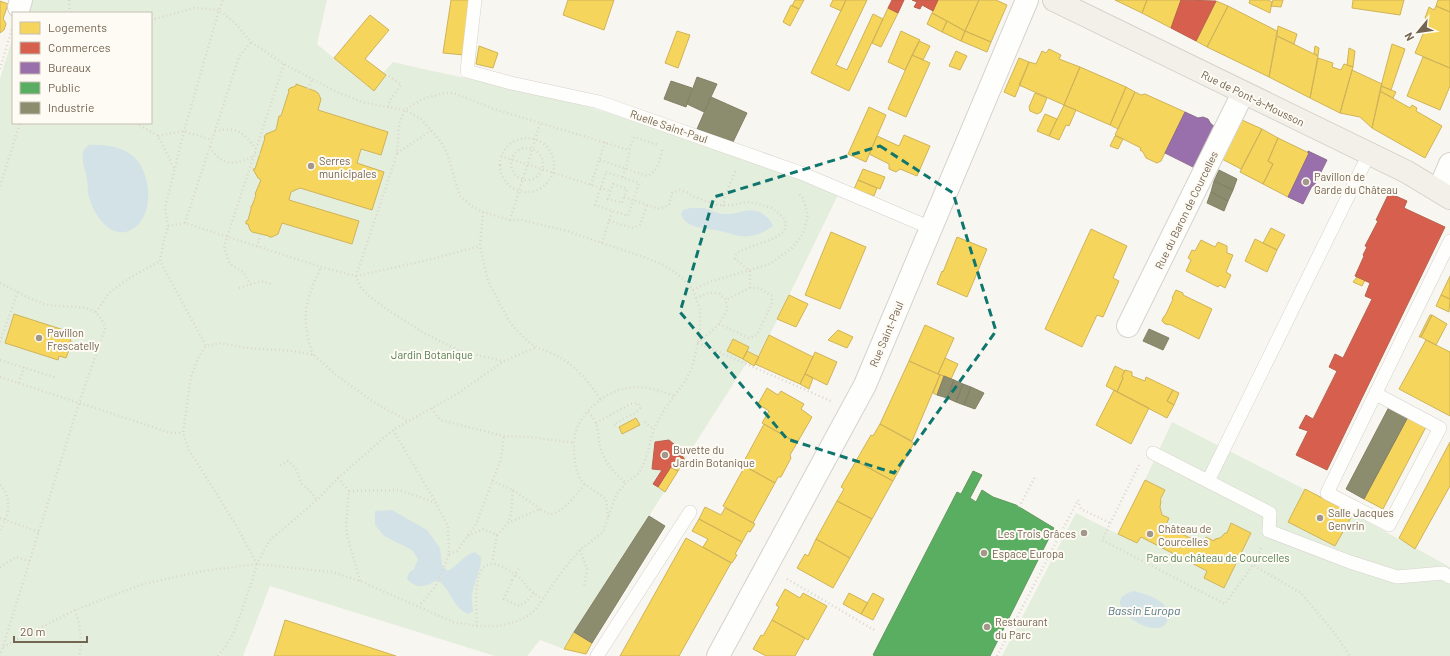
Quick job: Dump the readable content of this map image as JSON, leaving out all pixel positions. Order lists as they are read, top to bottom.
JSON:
{
  "streets": {
    "main road": ["Rue de Pont-à-Mousson"],
    "street": ["Rue du Baron de Courcelles", "Rue Saint-Paul"],
    "lane": ["Ruelle Saint-Paul"]
  },
  "crossings": [
    ["Rue de Pont-à-Mousson", "Rue du Baron de Courcelles"],
    ["Ruelle Saint-Paul", "Rue Saint-Paul"]
  ],
  "water": ["Bassin Europa"],
  "parks": ["Jardin Botanique", "Parc du château de Courcelles"],
  "places": [
    "Serres municipales",
    "Pavillon de Garde du Château",
    "Pavillon Frescatelly",
    "Buvette du Jardin Botanique",
    "Salle Jacques Genvrin",
    "Les Trois Grâces",
    "Château de Courcelles",
    "Espace Europa",
    "Restaurant du Parc"
  ],
  "legend": [
    "Logements",
    "Commerces",
    "Bureaux",
    "Public",
    "Industrie"
  ],
  "scale_bar": "20 m",
  "north": "bottom left"
}
